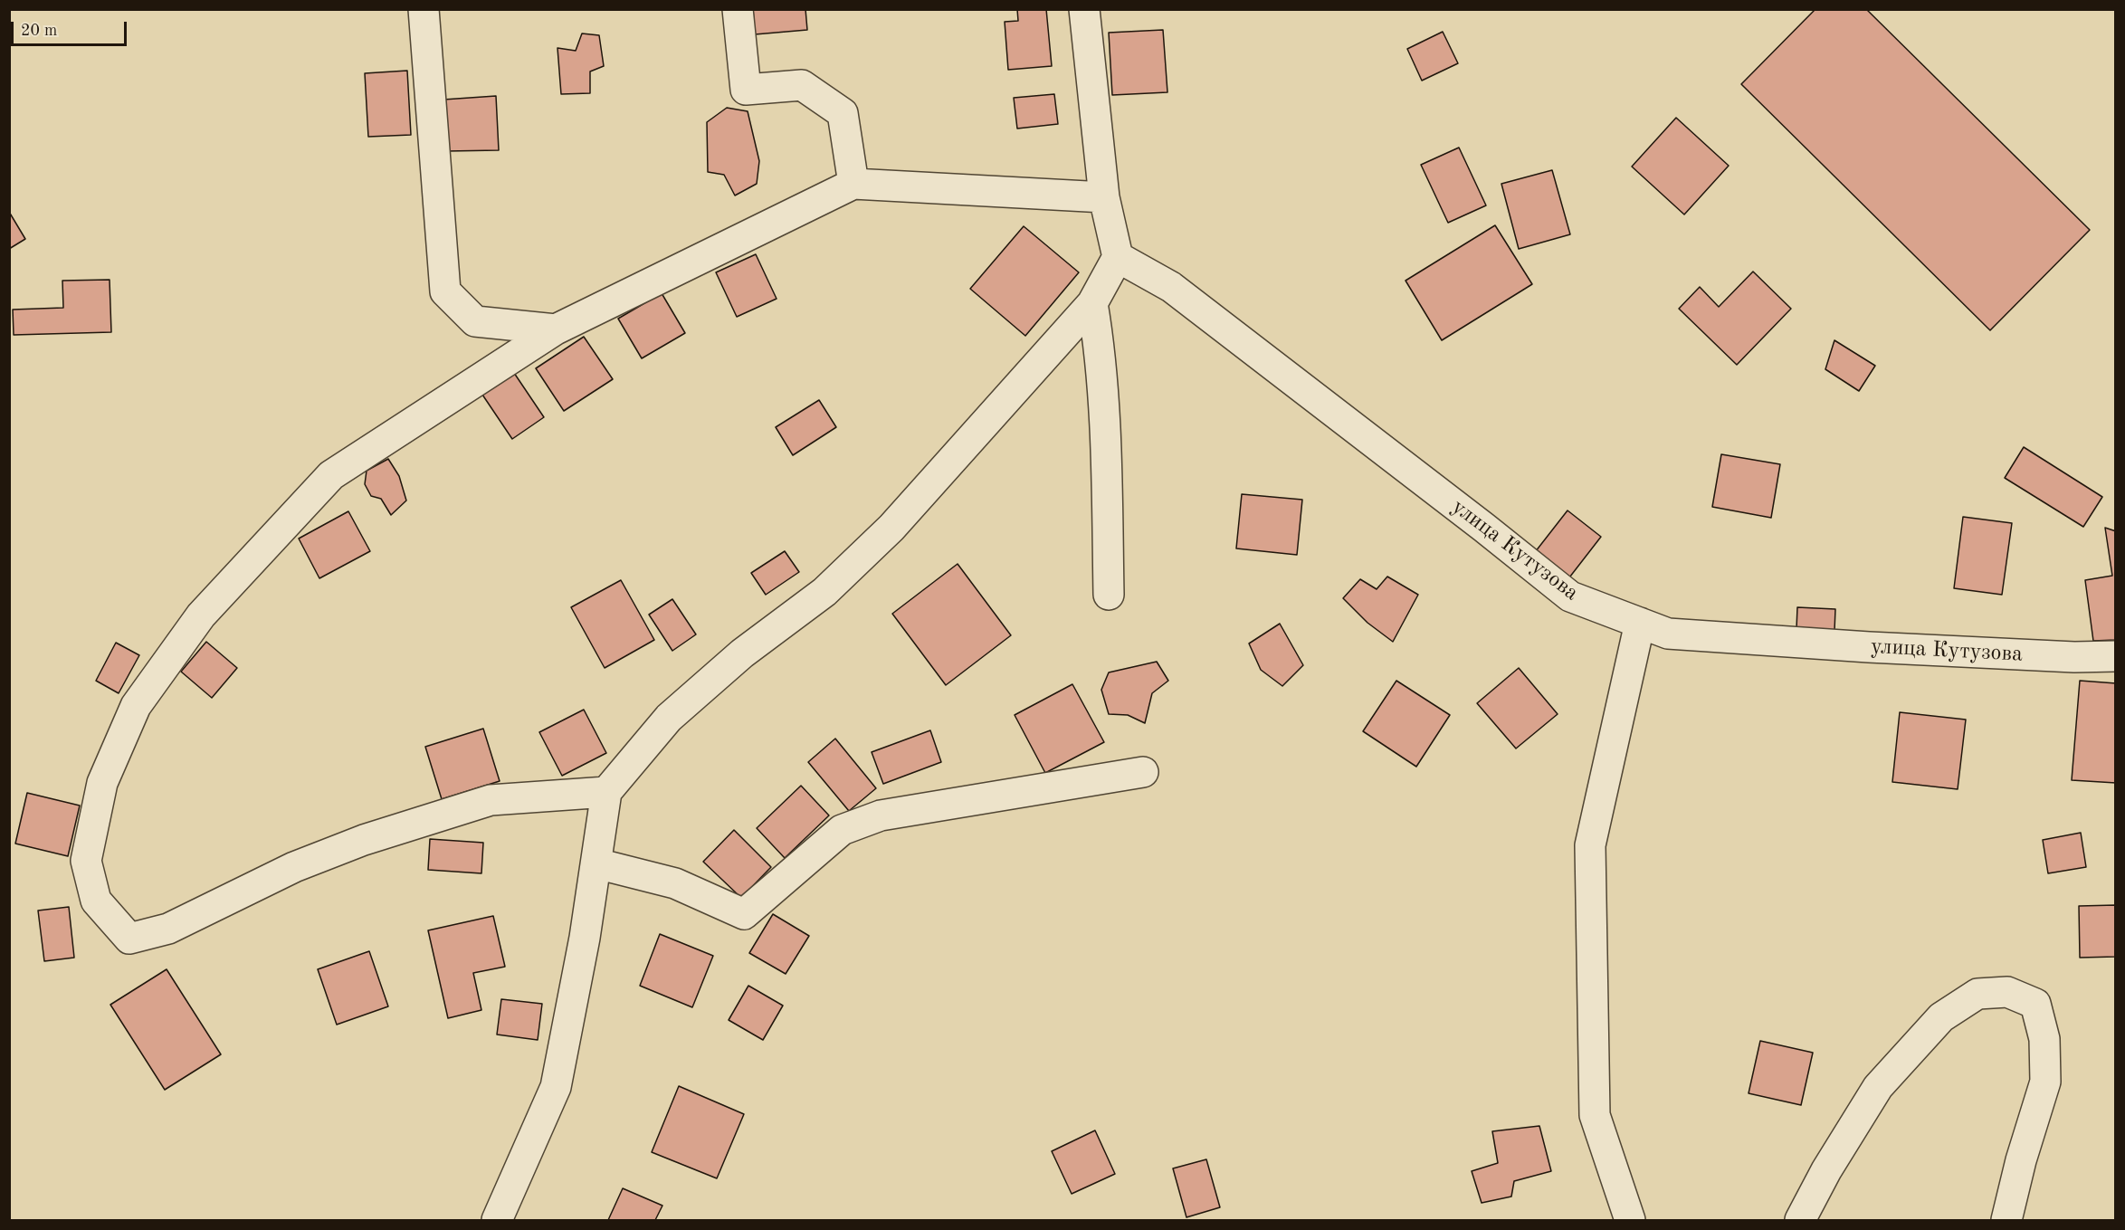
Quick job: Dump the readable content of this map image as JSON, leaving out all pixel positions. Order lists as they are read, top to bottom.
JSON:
{
  "streets": {
    "street": ["улица Кутузова"]
  },
  "scale_bar": "20 m"
}
